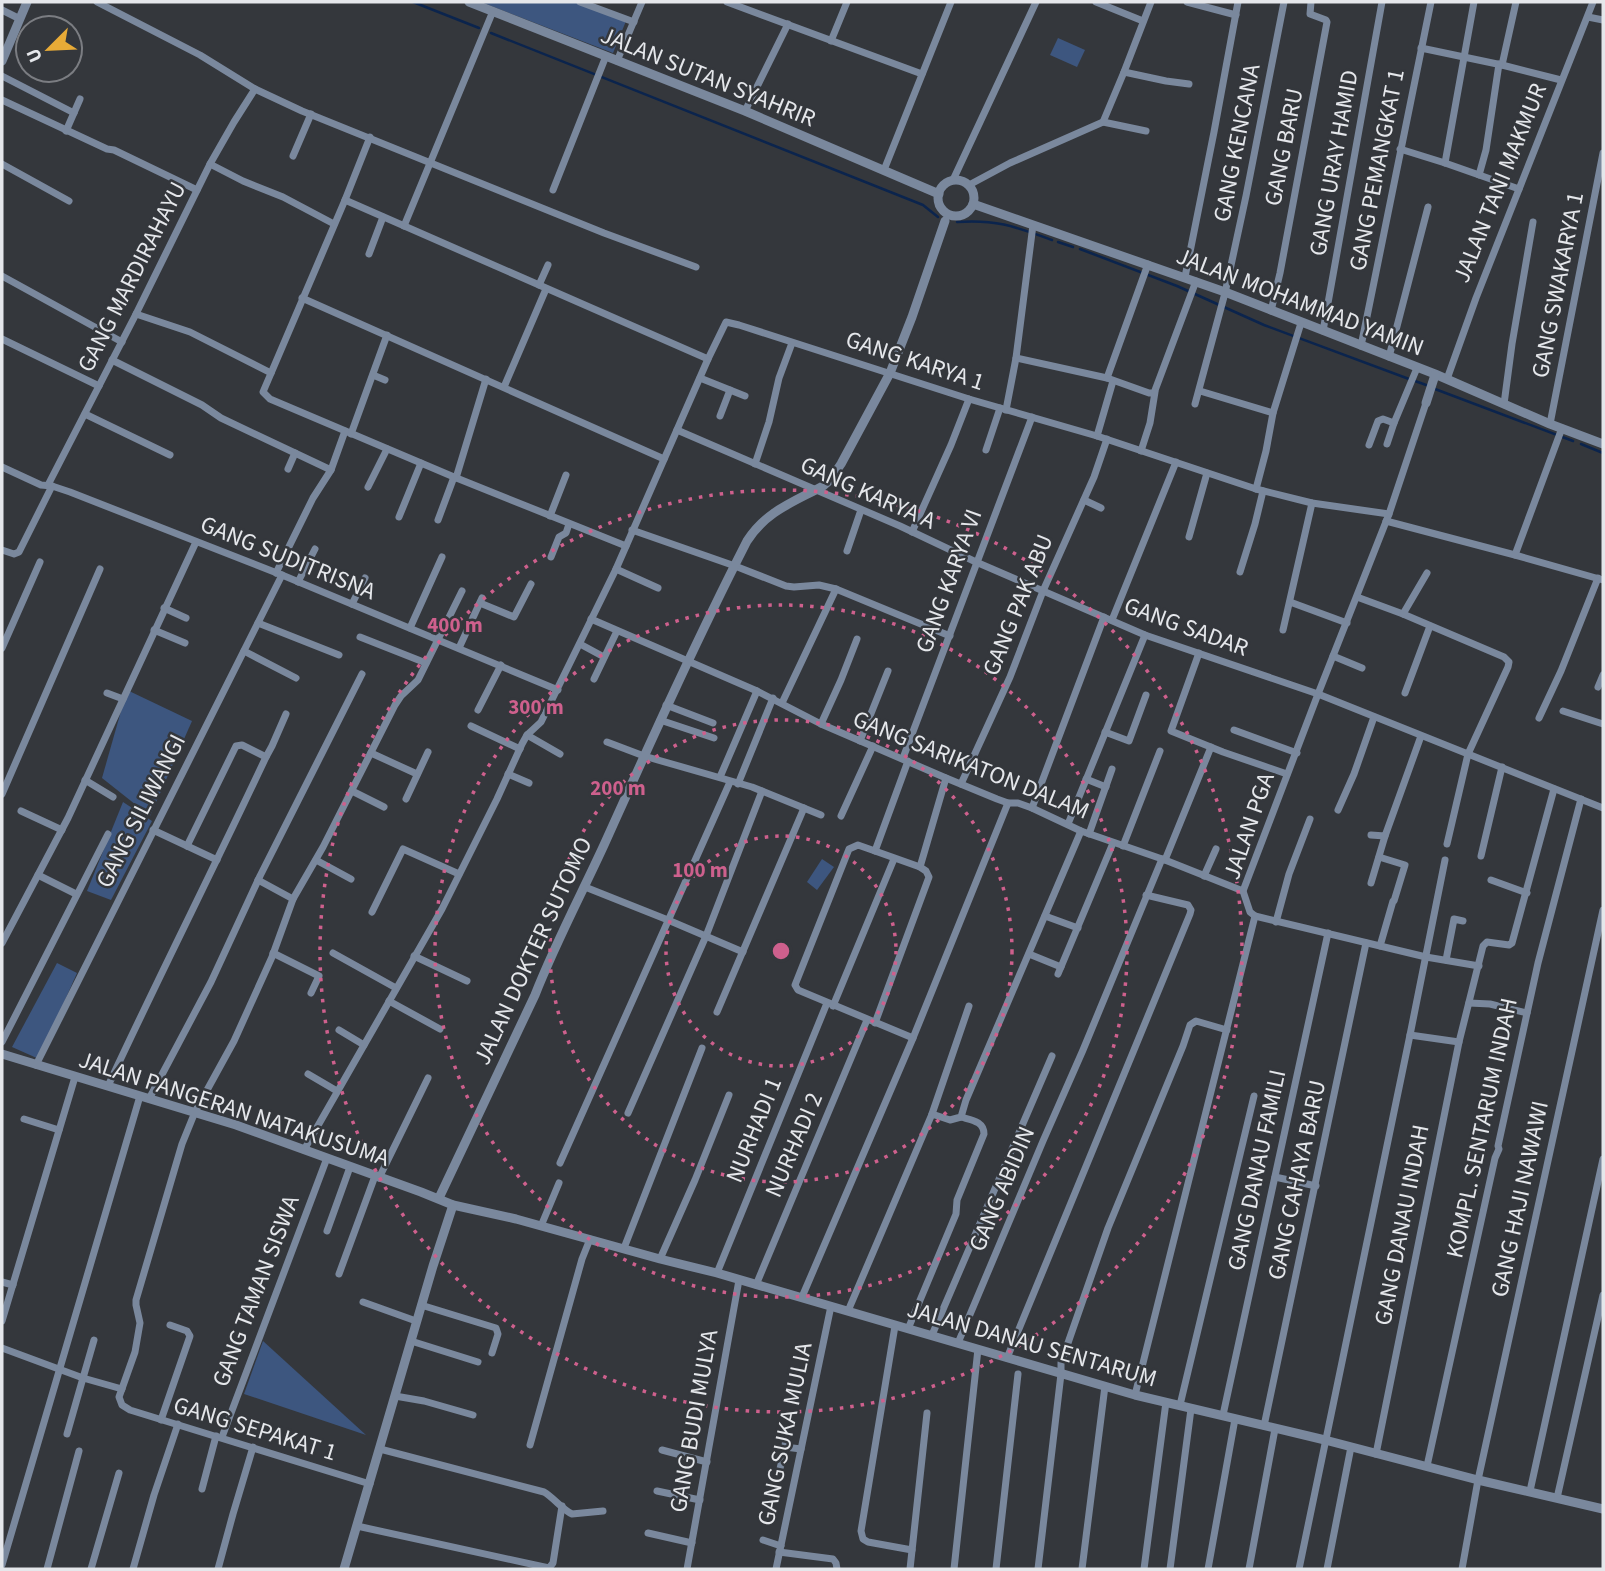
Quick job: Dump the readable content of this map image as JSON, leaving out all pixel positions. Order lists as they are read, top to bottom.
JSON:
{
  "streets": {
    "street": [
      "JALAN SUTAN SYAHRIR",
      "GANG KENCANA",
      "GANG BARU",
      "GANG URAY HAMID",
      "GANG PEMANGKAT 1",
      "JALAN TANI MAKMUR",
      "GANG MARDIRAHAYU",
      "GANG SWAKARYA 1",
      "JALAN MOHAMMAD YAMIN",
      "GANG KARYA 1",
      "GANG KARYA A",
      "GANG SUDITRISNA",
      "GANG KARYA VI",
      "GANG PAK ABU",
      "GANG SADAR",
      "GANG SARIKATON DALAM",
      "GANG SILIWANGI",
      "JALAN PGA",
      "JALAN DOKTER SUTOMO",
      "JALAN PANGERAN NATAKUSUMA",
      "KOMPL. SENTARUM INDAH",
      "NURHADI 1",
      "NURHADI 2",
      "GANG DANAU FAMILI",
      "GANG CAHAYA BARU",
      "GANG ABIDIN",
      "GANG HAJI NAWAWI",
      "GANG DANAU INDAH",
      "GANG TAMAN SISWA",
      "JALAN DANAU SENTARUM",
      "GANG BUDI MULYA",
      "GANG SEPAKAT 1",
      "GANG SUKA MULIA"
    ]
  },
  "crossings": [
    ["JALAN SUTAN SYAHRIR", "JALAN MOHAMMAD YAMIN"],
    ["JALAN SUTAN SYAHRIR", "JALAN DOKTER SUTOMO"],
    ["GANG KENCANA", "JALAN MOHAMMAD YAMIN"],
    ["GANG BARU", "JALAN MOHAMMAD YAMIN"],
    ["GANG URAY HAMID", "JALAN MOHAMMAD YAMIN"],
    ["GANG PEMANGKAT 1", "JALAN MOHAMMAD YAMIN"],
    ["JALAN TANI MAKMUR", "JALAN MOHAMMAD YAMIN"],
    ["GANG MARDIRAHAYU", "GANG SUDITRISNA"],
    ["GANG SWAKARYA 1", "JALAN MOHAMMAD YAMIN"],
    ["JALAN MOHAMMAD YAMIN", "JALAN DOKTER SUTOMO"],
    ["GANG KARYA 1", "GANG KARYA A"],
    ["GANG KARYA 1", "GANG SUDITRISNA"],
    ["GANG KARYA 1", "GANG KARYA VI"],
    ["GANG KARYA 1", "GANG PAK ABU"],
    ["GANG KARYA 1", "GANG SARIKATON DALAM"],
    ["GANG KARYA 1", "JALAN PGA"],
    ["GANG KARYA 1", "JALAN DOKTER SUTOMO"],
    ["GANG KARYA 1", "JALAN PANGERAN NATAKUSUMA"],
    ["GANG KARYA A", "GANG KARYA VI"],
    ["GANG KARYA A", "GANG PAK ABU"],
    ["GANG KARYA A", "GANG SADAR"],
    ["GANG KARYA A", "JALAN DOKTER SUTOMO"],
    ["GANG SUDITRISNA", "GANG SILIWANGI"],
    ["GANG KARYA VI", "GANG SARIKATON DALAM"],
    ["GANG PAK ABU", "GANG SADAR"],
    ["GANG PAK ABU", "GANG SARIKATON DALAM"],
    ["GANG SADAR", "JALAN PGA"],
    ["GANG SADAR", "KOMPL. SENTARUM INDAH"],
    ["GANG SARIKATON DALAM", "JALAN PGA"],
    ["GANG SARIKATON DALAM", "JALAN DOKTER SUTOMO"],
    ["GANG SARIKATON DALAM", "GANG ABIDIN"],
    ["GANG SILIWANGI", "JALAN PANGERAN NATAKUSUMA"],
    ["JALAN PGA", "JALAN DANAU SENTARUM"],
    ["JALAN DOKTER SUTOMO", "JALAN PANGERAN NATAKUSUMA"],
    ["JALAN PANGERAN NATAKUSUMA", "GANG TAMAN SISWA"],
    ["JALAN PANGERAN NATAKUSUMA", "JALAN DANAU SENTARUM"],
    ["KOMPL. SENTARUM INDAH", "JALAN DANAU SENTARUM"],
    ["NURHADI 1", "JALAN DANAU SENTARUM"],
    ["NURHADI 2", "JALAN DANAU SENTARUM"],
    ["GANG DANAU FAMILI", "JALAN DANAU SENTARUM"],
    ["GANG CAHAYA BARU", "JALAN DANAU SENTARUM"],
    ["GANG ABIDIN", "JALAN DANAU SENTARUM"],
    ["GANG HAJI NAWAWI", "JALAN DANAU SENTARUM"],
    ["GANG DANAU INDAH", "JALAN DANAU SENTARUM"],
    ["GANG TAMAN SISWA", "GANG SEPAKAT 1"],
    ["JALAN DANAU SENTARUM", "GANG BUDI MULYA"],
    ["JALAN DANAU SENTARUM", "GANG SUKA MULIA"]
  ],
  "north": "bottom left",
  "rings": [
    "400 m",
    "300 m",
    "200 m",
    "100 m"
  ]
}
